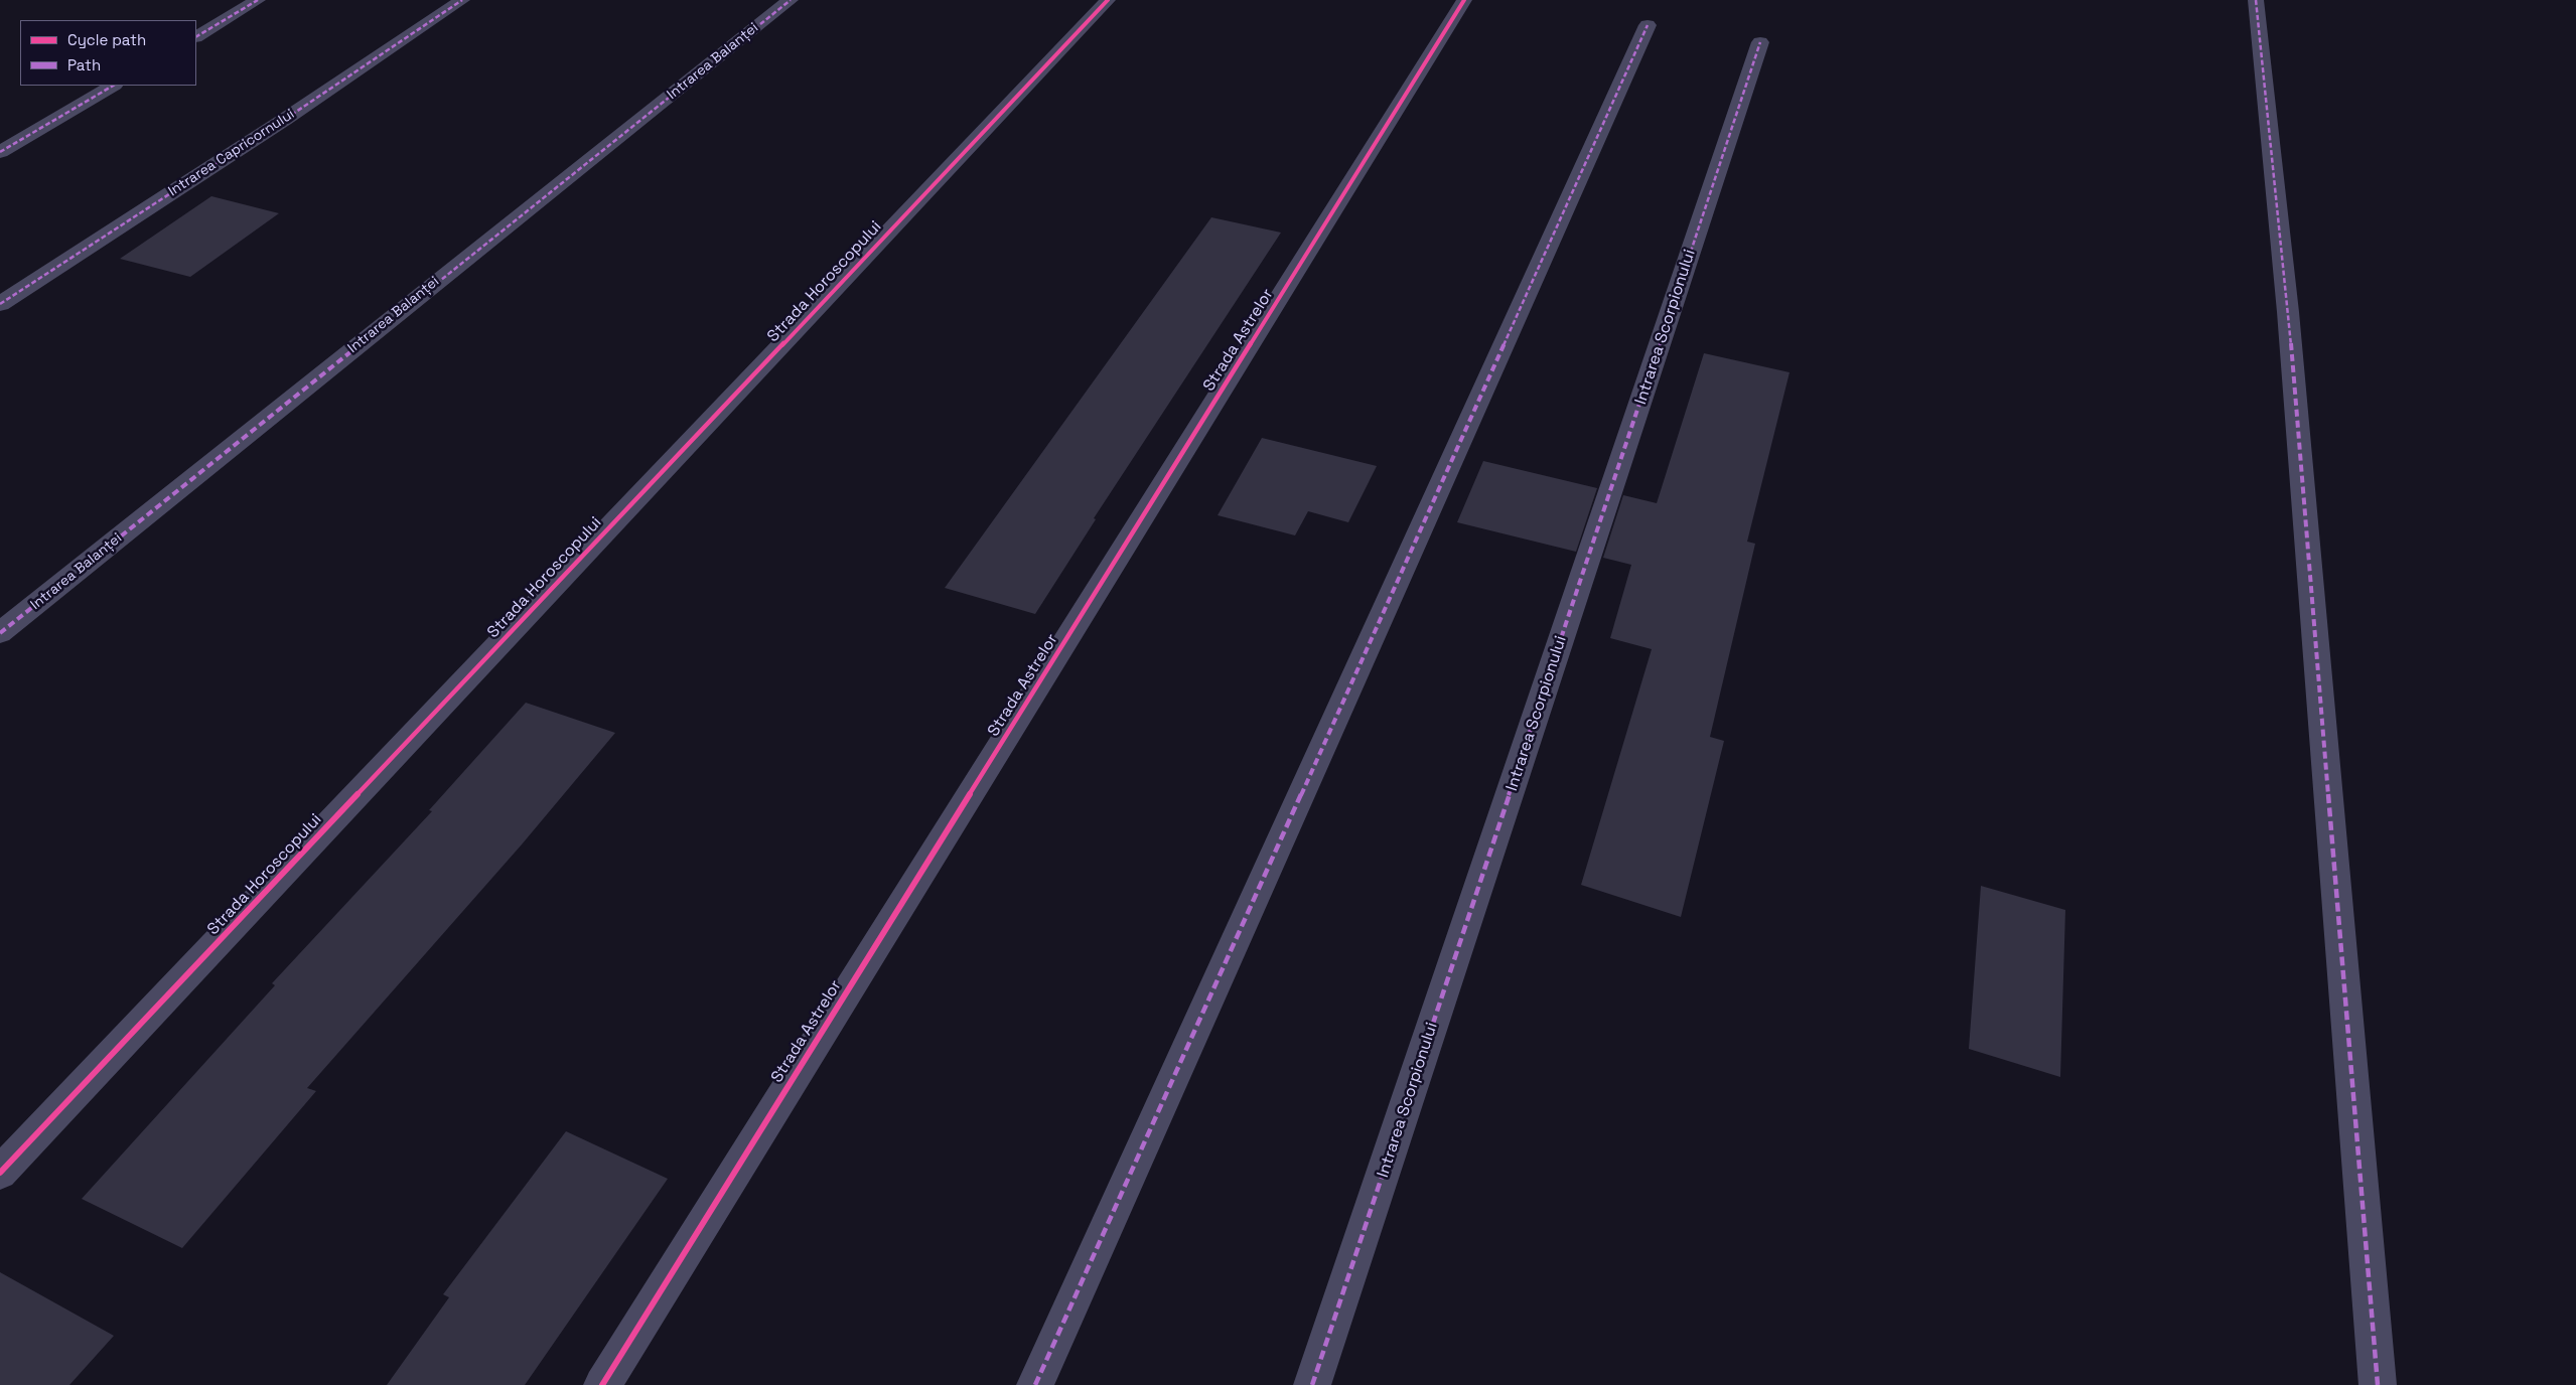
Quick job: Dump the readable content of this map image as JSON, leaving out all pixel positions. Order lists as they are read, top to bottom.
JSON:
{
  "streets": {
    "street": [
      "Intrarea Balanței",
      "Intrarea Capricornului",
      "Strada Horoscopului",
      "Intrarea Scorpionului",
      "Strada Astrelor"
    ]
  },
  "legend": ["Cycle path", "Path"]
}
